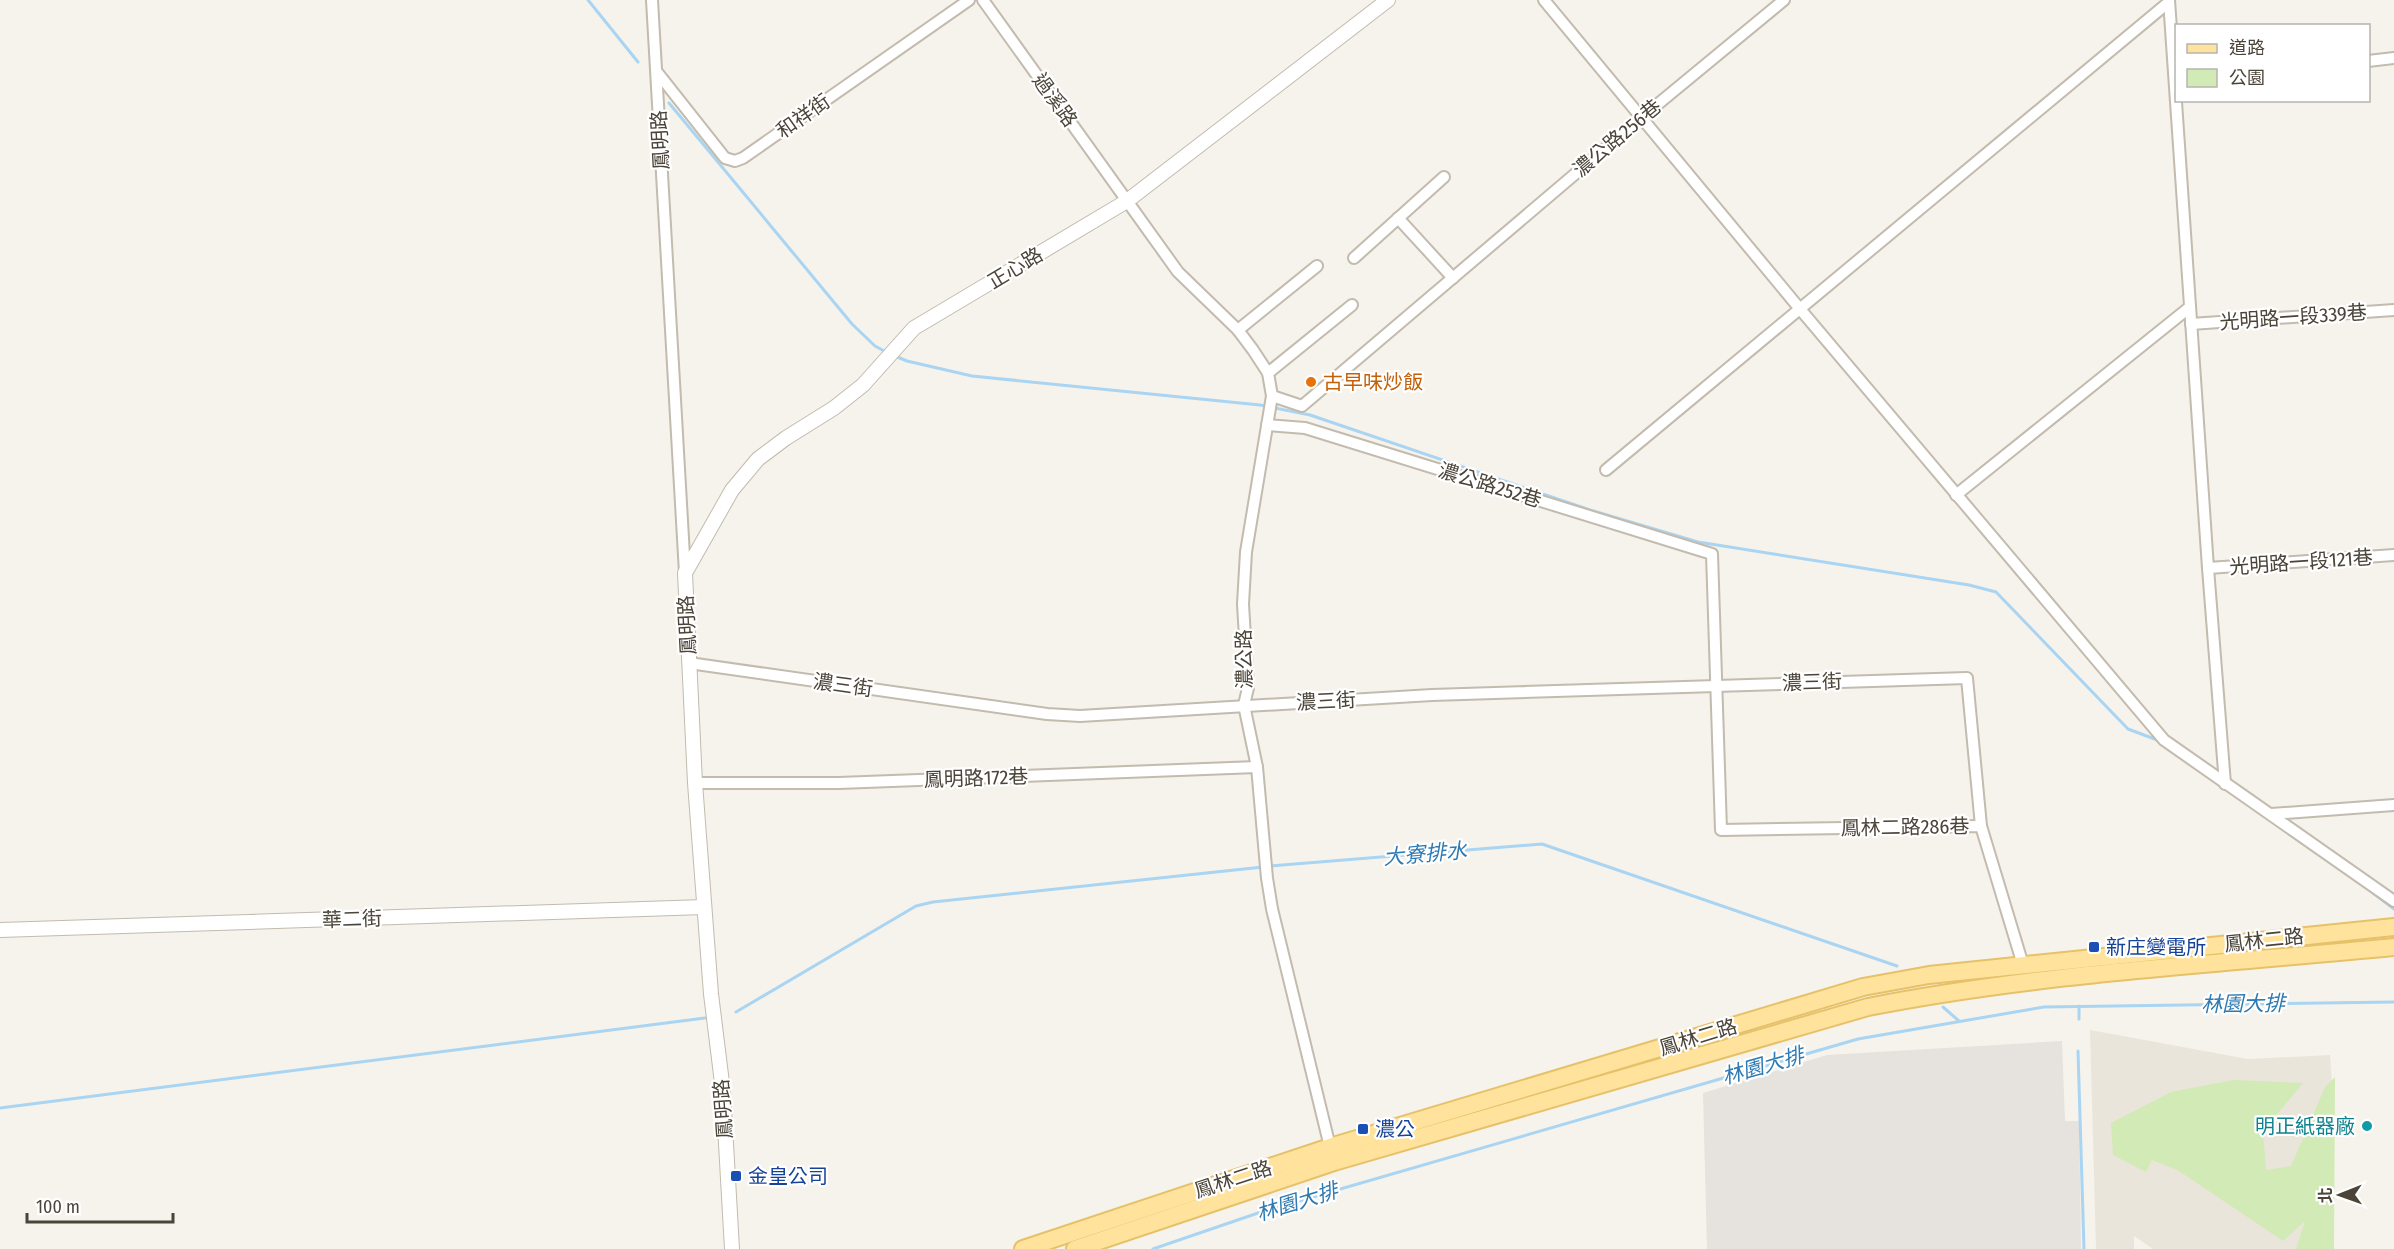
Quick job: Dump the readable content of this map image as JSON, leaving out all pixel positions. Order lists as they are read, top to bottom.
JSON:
{
  "streets": {
    "main road": ["鳳林二路"],
    "street": [
      "過溪路",
      "和祥街",
      "濃公路256巷",
      "鳳明路",
      "正心路",
      "光明路一段339巷",
      "濃公路252巷",
      "光明路一段121巷",
      "濃公路",
      "濃三街",
      "鳳明路172巷",
      "鳳林二路286巷",
      "華二街"
    ]
  },
  "crossings": [
    ["過溪路", "正心路"],
    ["過溪路", "濃公路"],
    ["和祥街", "鳳明路"],
    ["濃公路256巷", "濃公路"],
    ["鳳明路", "正心路"],
    ["鳳明路", "濃三街"],
    ["鳳明路", "鳳明路172巷"],
    ["鳳明路", "華二街"],
    ["正心路", "濃公路"],
    ["濃公路252巷", "濃公路"],
    ["濃公路252巷", "濃三街"],
    ["濃公路252巷", "鳳林二路286巷"],
    ["濃公路", "濃三街"],
    ["濃公路", "鳳明路172巷"],
    ["濃公路", "鳳林二路"],
    ["濃三街", "鳳林二路286巷"],
    ["鳳林二路286巷", "鳳林二路"]
  ],
  "water": ["大寮排水", "林園大排"],
  "places": {
    "other": ["古早味炒飯", "明正紙器廠"],
    "transit": ["新庄變電所", "濃公", "金皇公司"]
  },
  "legend": ["道路", "公園"],
  "scale_bar": "100 m",
  "north": "left"
}
